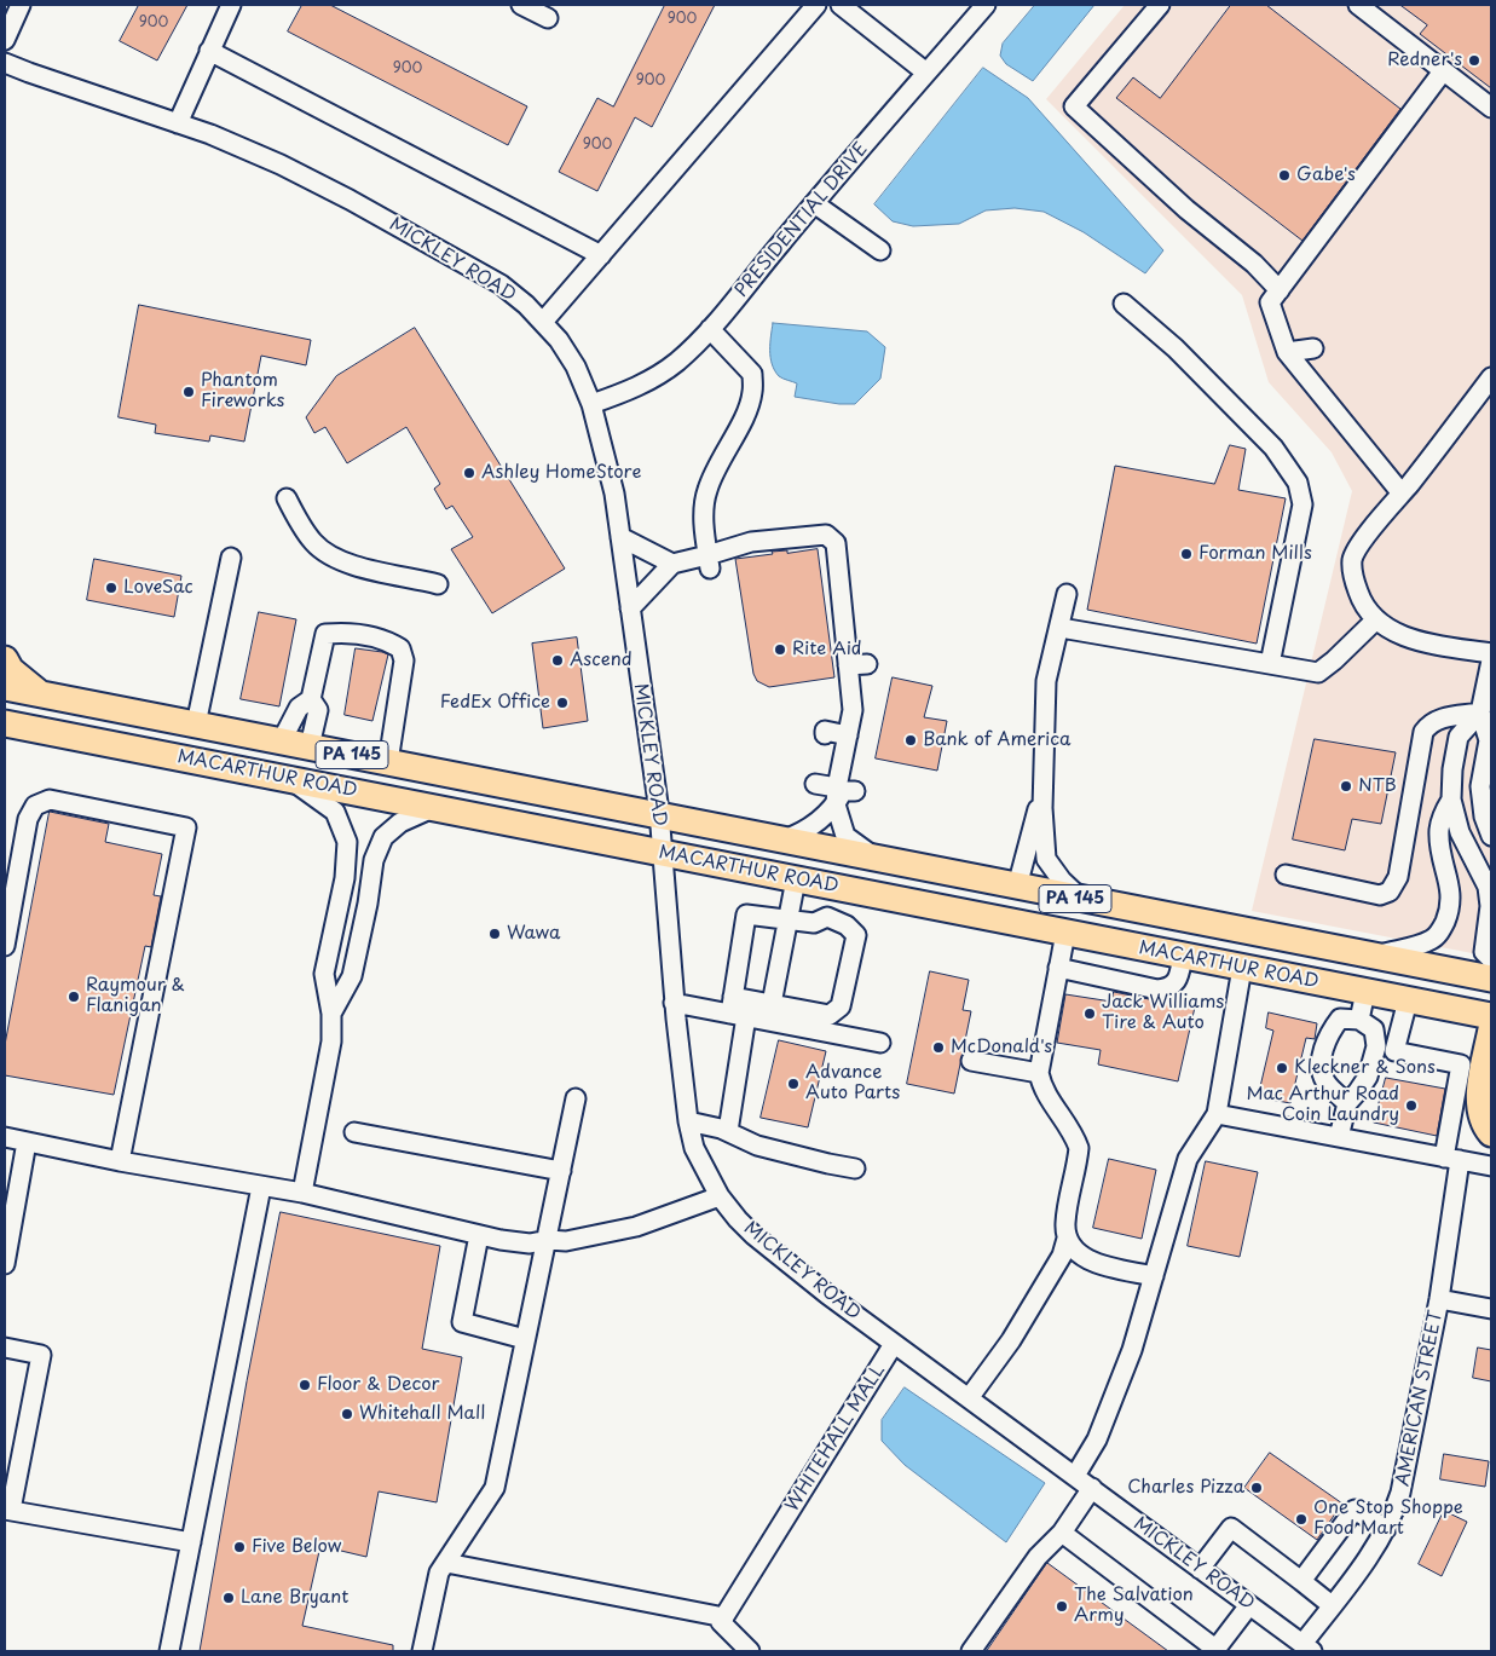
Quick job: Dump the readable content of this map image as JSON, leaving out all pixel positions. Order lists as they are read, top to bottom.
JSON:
{
  "streets": {
    "highway": ["PA 145", "MACARTHUR ROAD"],
    "street": [
      "PRESIDENTIAL DRIVE",
      "MICKLEY ROAD",
      "AMERICAN STREET",
      "WHITEHALL MALL"
    ]
  },
  "crossings": [
    ["PRESIDENTIAL DRIVE", "MICKLEY ROAD"],
    ["MICKLEY ROAD", "MACARTHUR ROAD"],
    ["MICKLEY ROAD", "AMERICAN STREET"],
    ["MICKLEY ROAD", "WHITEHALL MALL"],
    ["MACARTHUR ROAD", "AMERICAN STREET"]
  ],
  "places": [
    "Redner's",
    "Gabe's",
    "Phantom Fireworks",
    "Ashley HomeStore",
    "Forman Mills",
    "LoveSac",
    "Rite Aid",
    "Ascend",
    "FedEx Office",
    "Bank of America",
    "NTB",
    "Wawa",
    "Raymour & Flanigan",
    "Jack Williams Tire & Auto",
    "McDonald's",
    "Kleckner & Sons",
    "Advance Auto Parts",
    "Mac Arthur Road Coin Laundry",
    "Floor & Decor",
    "Whitehall Mall",
    "Charles Pizza",
    "One Stop Shoppe Food Mart",
    "Five Below",
    "Lane Bryant",
    "The Salvation Army"
  ],
  "house_numbers": [
    "900",
    "900",
    "900",
    "900",
    "900"
  ]
}
